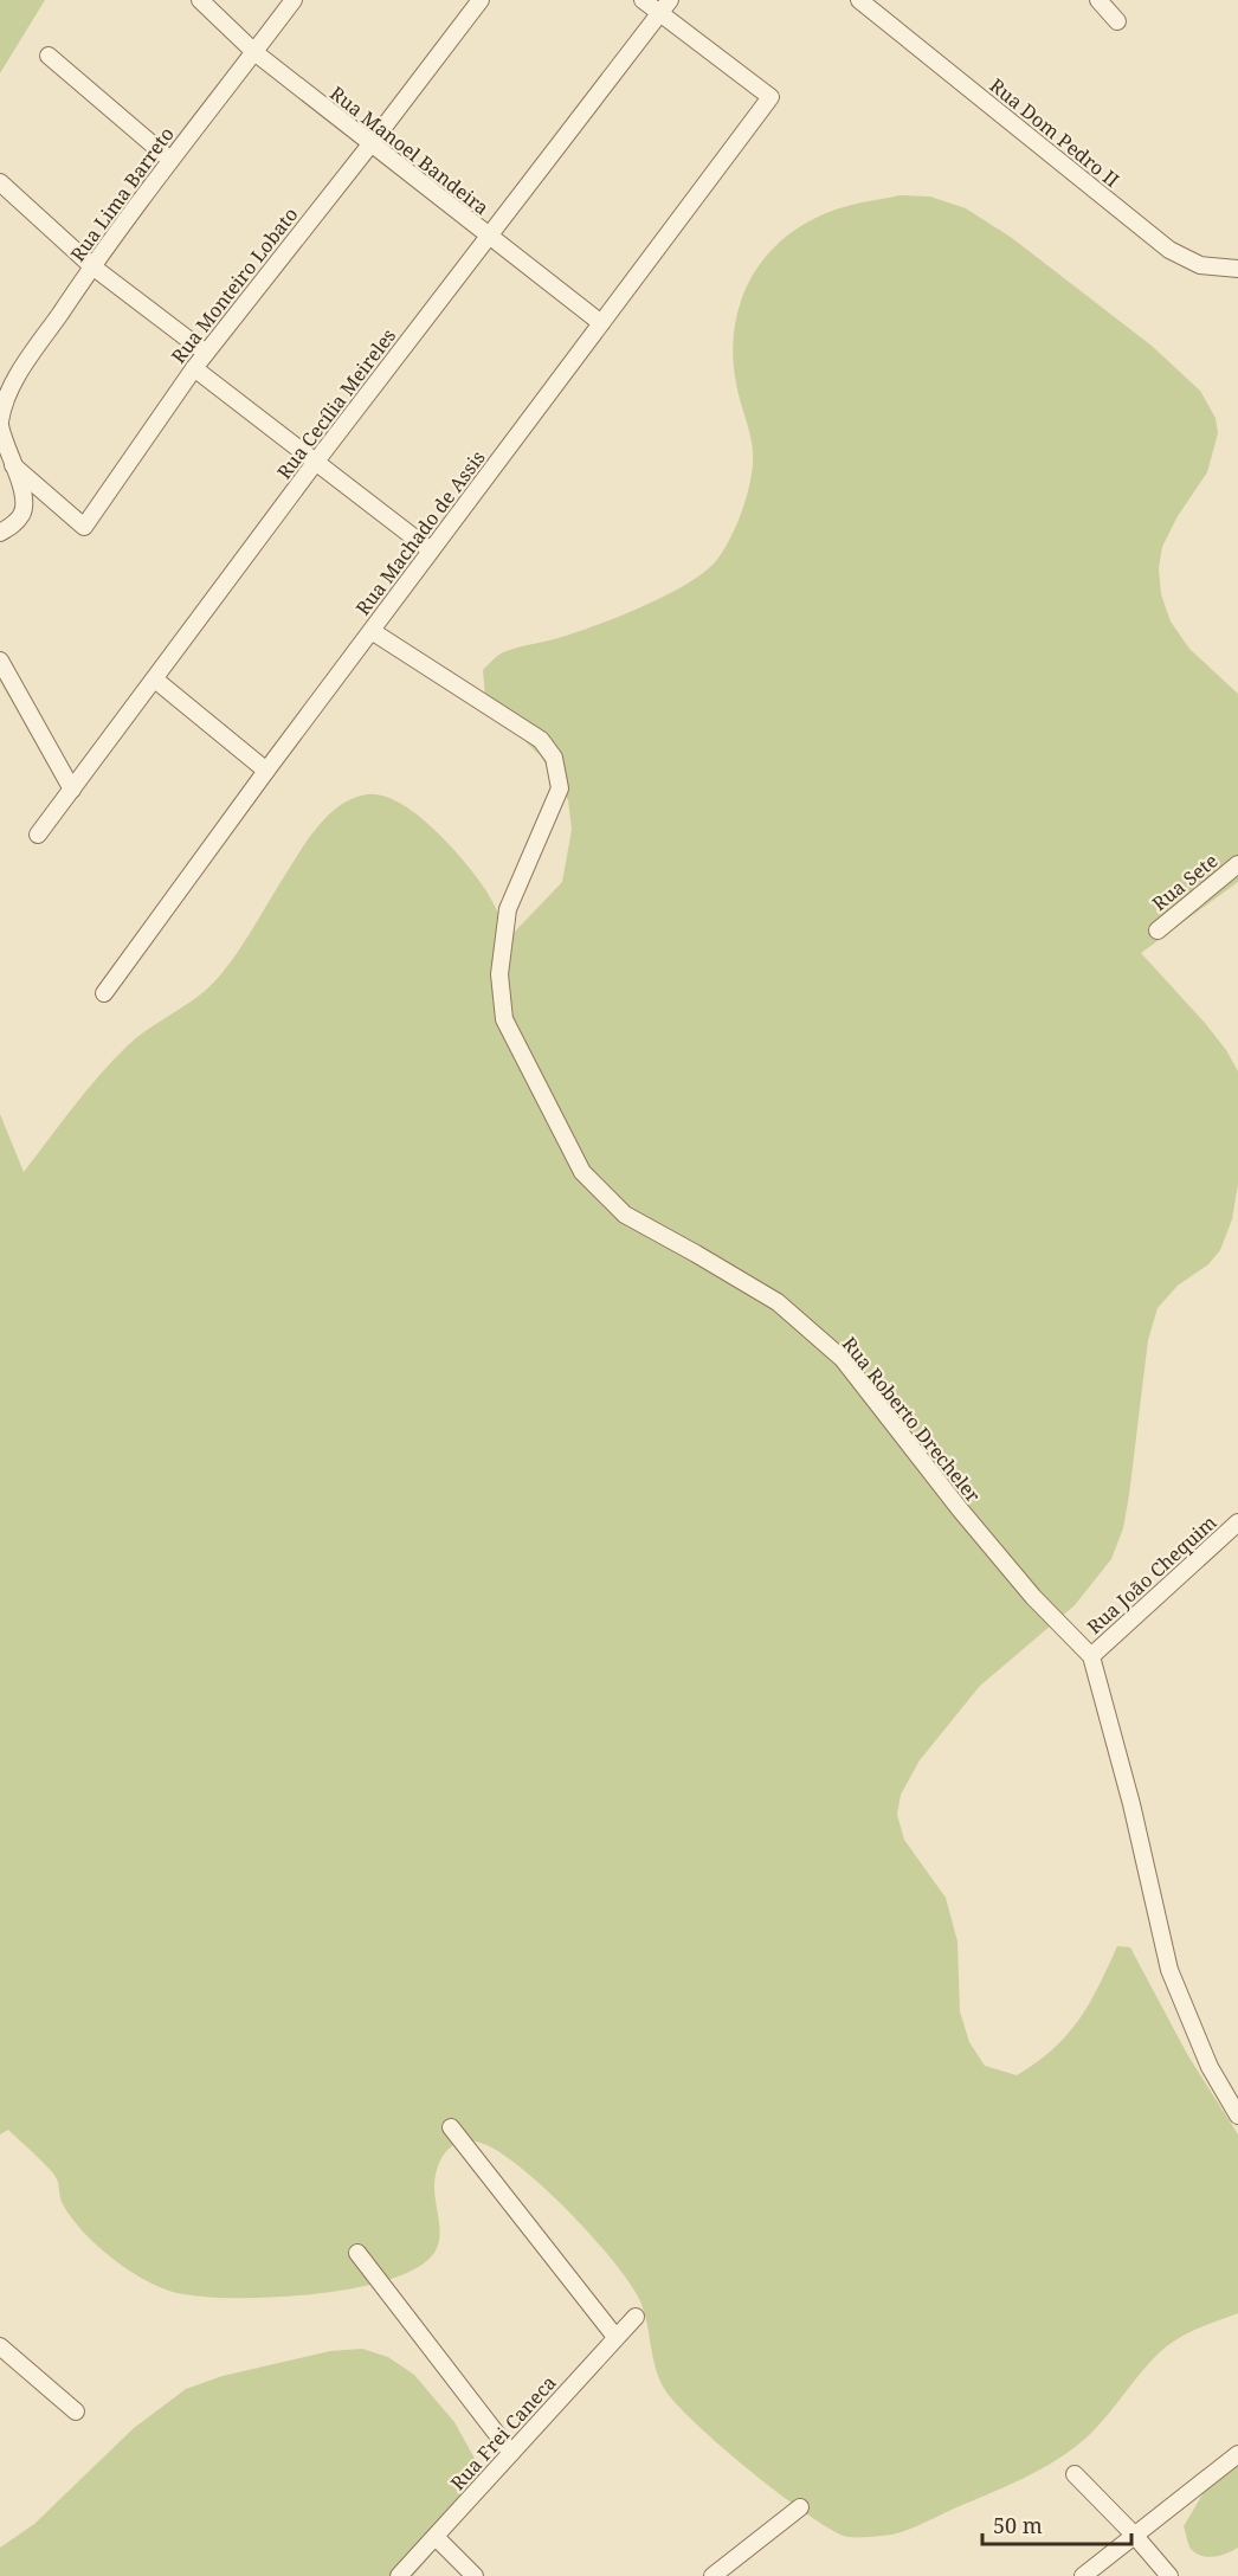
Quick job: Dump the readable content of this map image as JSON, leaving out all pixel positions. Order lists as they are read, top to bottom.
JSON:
{
  "streets": {
    "street": [
      "Rua Dom Pedro II",
      "Rua Manoel Bandeira",
      "Rua Lima Barreto",
      "Rua Monteiro Lobato",
      "Rua Cecília Meireles",
      "Rua Machado de Assis",
      "Rua Sete",
      "Rua Roberto Drecheler",
      "Rua João Chequim",
      "Rua Frei Caneca"
    ]
  },
  "crossings": [
    ["Rua Manoel Bandeira", "Rua Lima Barreto"],
    ["Rua Manoel Bandeira", "Rua Monteiro Lobato"],
    ["Rua Manoel Bandeira", "Rua Cecília Meireles"],
    ["Rua Manoel Bandeira", "Rua Machado de Assis"],
    ["Rua Lima Barreto", "Rua Monteiro Lobato"],
    ["Rua Cecília Meireles", "Rua Machado de Assis"],
    ["Rua Machado de Assis", "Rua Roberto Drecheler"],
    ["Rua Roberto Drecheler", "Rua João Chequim"]
  ],
  "scale_bar": "50 m"
}
